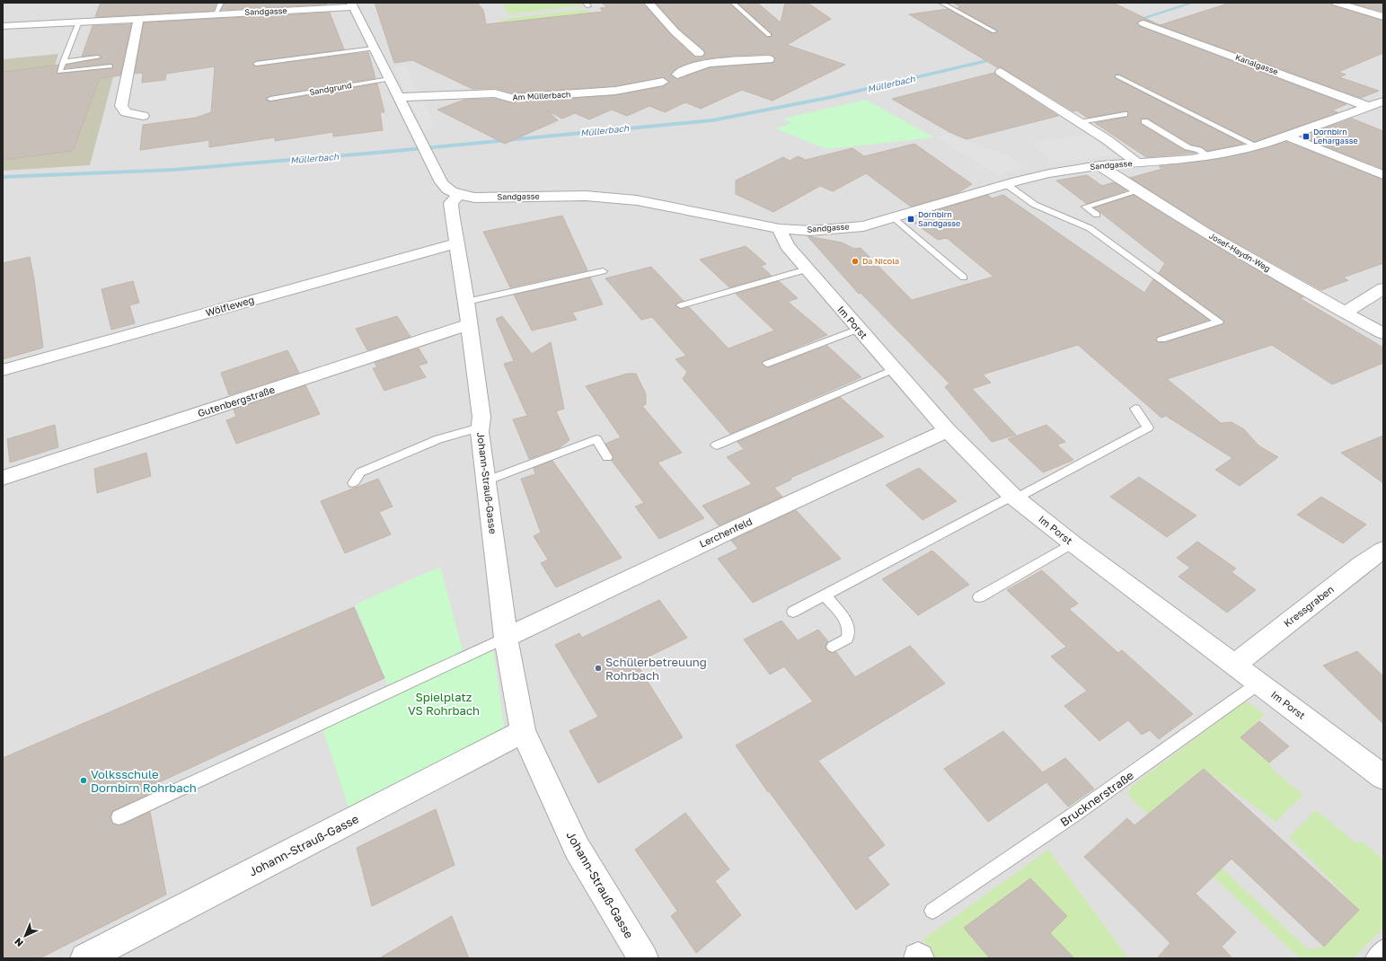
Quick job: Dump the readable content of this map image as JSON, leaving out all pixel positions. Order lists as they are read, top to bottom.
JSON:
{
  "streets": {
    "street": [
      "Sandgasse",
      "Kanalgasse",
      "Am Müllerbach",
      "Josef-Haydn-Weg",
      "Wölfleweg",
      "Im Porst",
      "Gutenbergstraße",
      "Johann-Strauß-Gasse",
      "Lerchenfeld",
      "Kressgraben"
    ],
    "lane": ["Sandgrund", "Brucknerstraße"]
  },
  "crossings": [
    ["Sandgasse", "Kanalgasse"],
    ["Sandgasse", "Sandgrund"],
    ["Sandgasse", "Am Müllerbach"],
    ["Sandgasse", "Josef-Haydn-Weg"],
    ["Sandgasse", "Im Porst"],
    ["Sandgasse", "Johann-Strauß-Gasse"],
    ["Wölfleweg", "Johann-Strauß-Gasse"],
    ["Im Porst", "Lerchenfeld"],
    ["Im Porst", "Kressgraben"],
    ["Im Porst", "Brucknerstraße"],
    ["Gutenbergstraße", "Johann-Strauß-Gasse"],
    ["Johann-Strauß-Gasse", "Lerchenfeld"]
  ],
  "water": ["Müllerbach"],
  "parks": ["Spielplatz VS Rohrbach"],
  "places": {
    "transit": ["Dornbirn Lehargasse", "Dornbirn Sandgasse"],
    "other": ["Da Nicola", "Schülerbetreuung Rohrbach", "Volksschule Dornbirn Rohrbach"]
  },
  "north": "bottom left"
}
